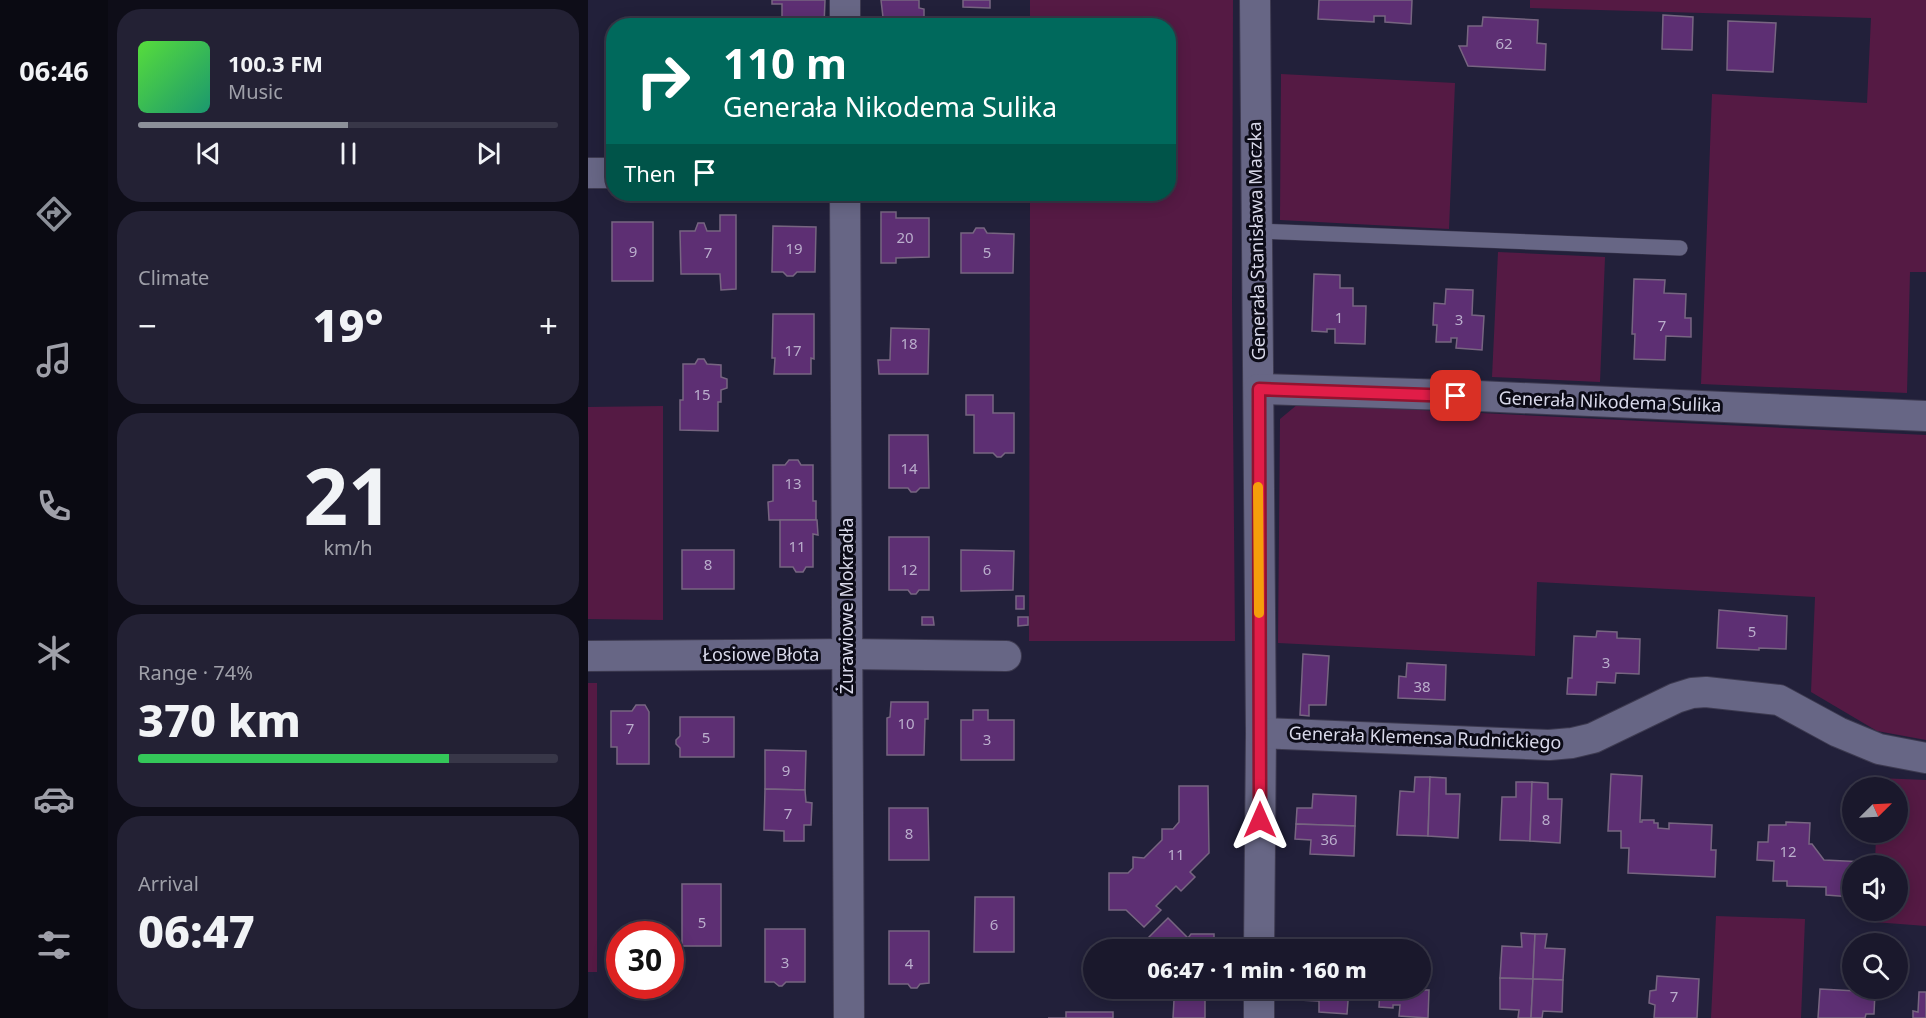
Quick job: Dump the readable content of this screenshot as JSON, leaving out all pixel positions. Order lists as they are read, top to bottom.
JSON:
{
  "streets": {
    "street": [
      "Generała Stanisława Maczka",
      "Generała Nikodema Sulika",
      "Żurawiowe Mokradła",
      "Łosiowe Błota",
      "Generała Klemensa Rudnickiego"
    ]
  },
  "crossings": [
    ["Generała Stanisława Maczka", "Generała Nikodema Sulika"],
    ["Generała Stanisława Maczka", "Generała Klemensa Rudnickiego"],
    ["Żurawiowe Mokradła", "Łosiowe Błota"]
  ],
  "house_numbers": [
    "62",
    "20",
    "19",
    "9",
    "7",
    "5",
    "1",
    "3",
    "7",
    "18",
    "17",
    "15",
    "14",
    "13",
    "11",
    "8",
    "12",
    "6",
    "5",
    "3",
    "38",
    "10",
    "7",
    "5",
    "3",
    "9",
    "7",
    "8",
    "8",
    "36",
    "12",
    "11",
    "5",
    "6",
    "3",
    "4",
    "7"
  ],
  "north": "top right",
  "page": {
    "tabs": "06:46",
    "turn": ["110 m", "Generała Nikodema Sulika"],
    "song": ["100.3 FM", "Music"],
    "then": "Then",
    "tile": [
      "Climate",
      ["21", "km/h"],
      ["Range · 74%", "370 km"],
      ["Arrival", "06:47"]
    ],
    "heat": ["−", "19°", "+"],
    "limit": "30",
    "trip": "06:47 · 1 min · 160 m"
  }
}
